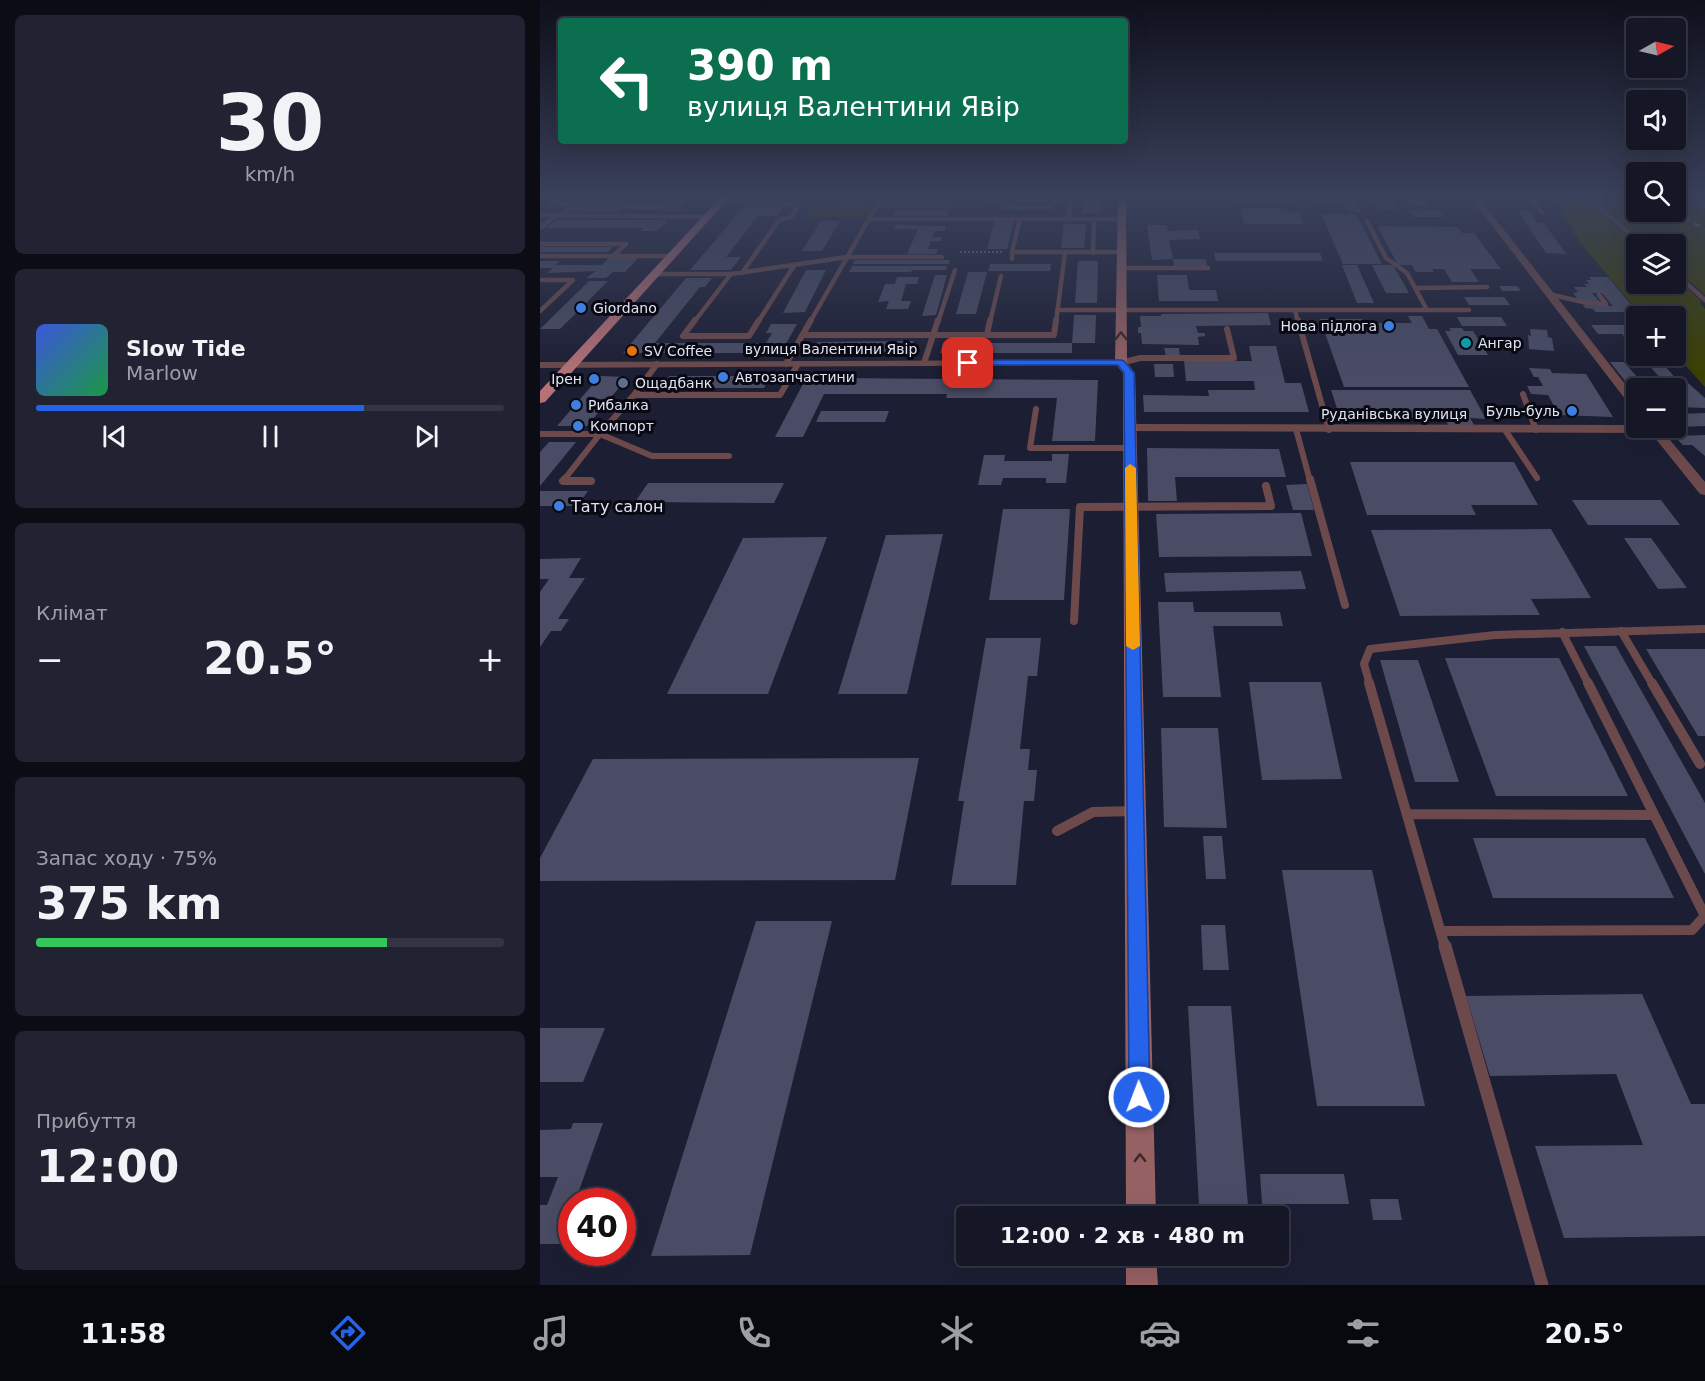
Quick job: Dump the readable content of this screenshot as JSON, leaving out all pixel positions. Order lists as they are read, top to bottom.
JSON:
{
  "streets": {
    "street": ["вулиця Валентини Явір", "Руданівська вулиця"]
  },
  "places": [
    "Giordano",
    "Нова підлога",
    "Ангар",
    "SV Coffee",
    "Автозапчастини",
    "Ірен",
    "Ощадбанк",
    "Рибалка",
    "Буль-буль",
    "Компорт",
    "Тату салон"
  ],
  "north": "right",
  "page": {
    "tile": [
      ["30", "km/h"],
      "Клімат",
      ["Запас ходу · 75%", "375 km"],
      ["Прибуття", "12:00"]
    ],
    "map_buttons": ["+", "−"],
    "turn": ["390 m", "вулиця Валентини Явір"],
    "song": ["Slow Tide", "Marlow"],
    "heat": ["−", "20.5°", "+"],
    "limit": "40",
    "trip": "12:00 · 2 хв · 480 m",
    "tabs": ["11:58", "20.5°"]
  }
}
